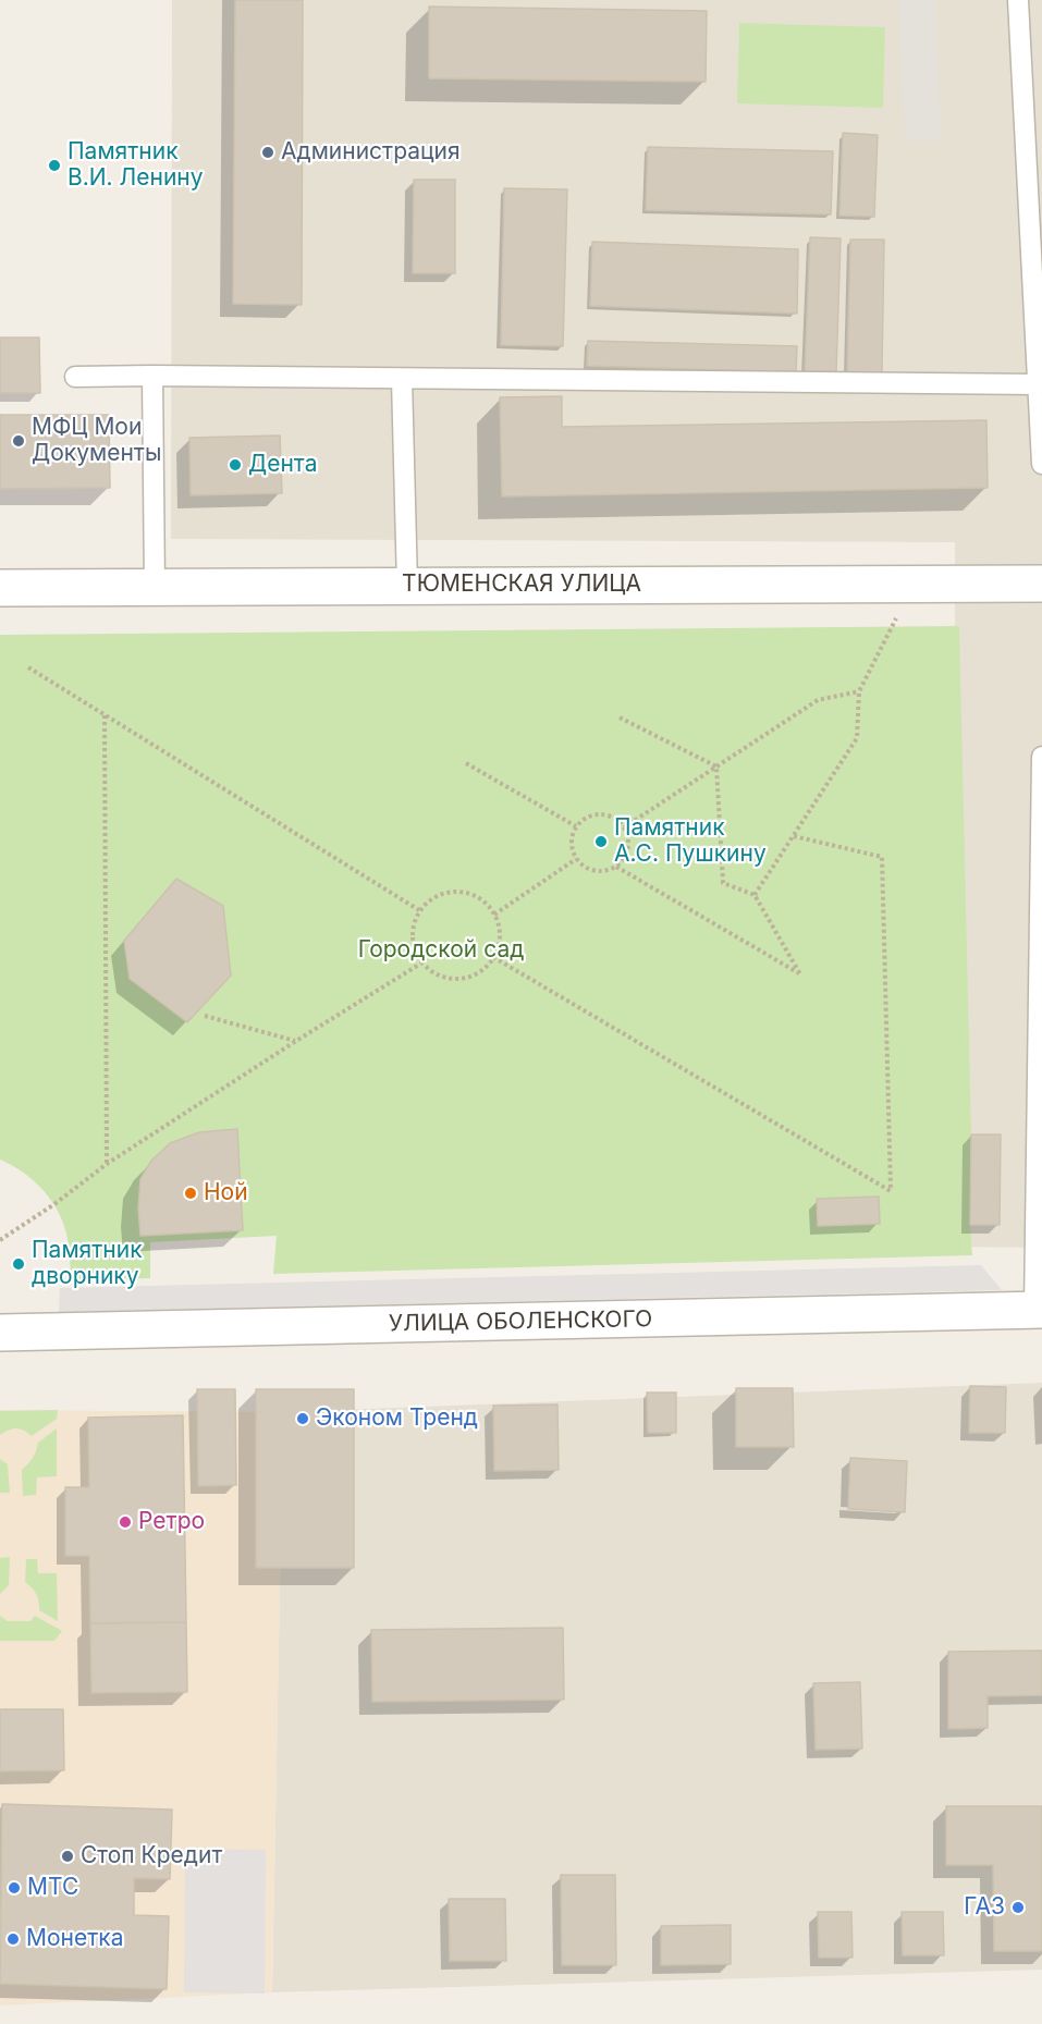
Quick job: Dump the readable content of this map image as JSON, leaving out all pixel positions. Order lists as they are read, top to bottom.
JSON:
{
  "streets": {
    "street": ["ТЮМЕНСКАЯ УЛИЦА", "УЛИЦА ОБОЛЕНСКОГО"]
  },
  "parks": ["Городской сад"],
  "places": [
    "Администрация",
    "Памятник В.И. Ленину",
    "МФЦ Мои Документы",
    "Дента",
    "Памятник А.С. Пушкину",
    "Ной",
    "Памятник дворнику",
    "Эконом Тренд",
    "Ретро",
    "Стоп Кредит",
    "МТС",
    "ГАЗ",
    "Монетка"
  ]
}
